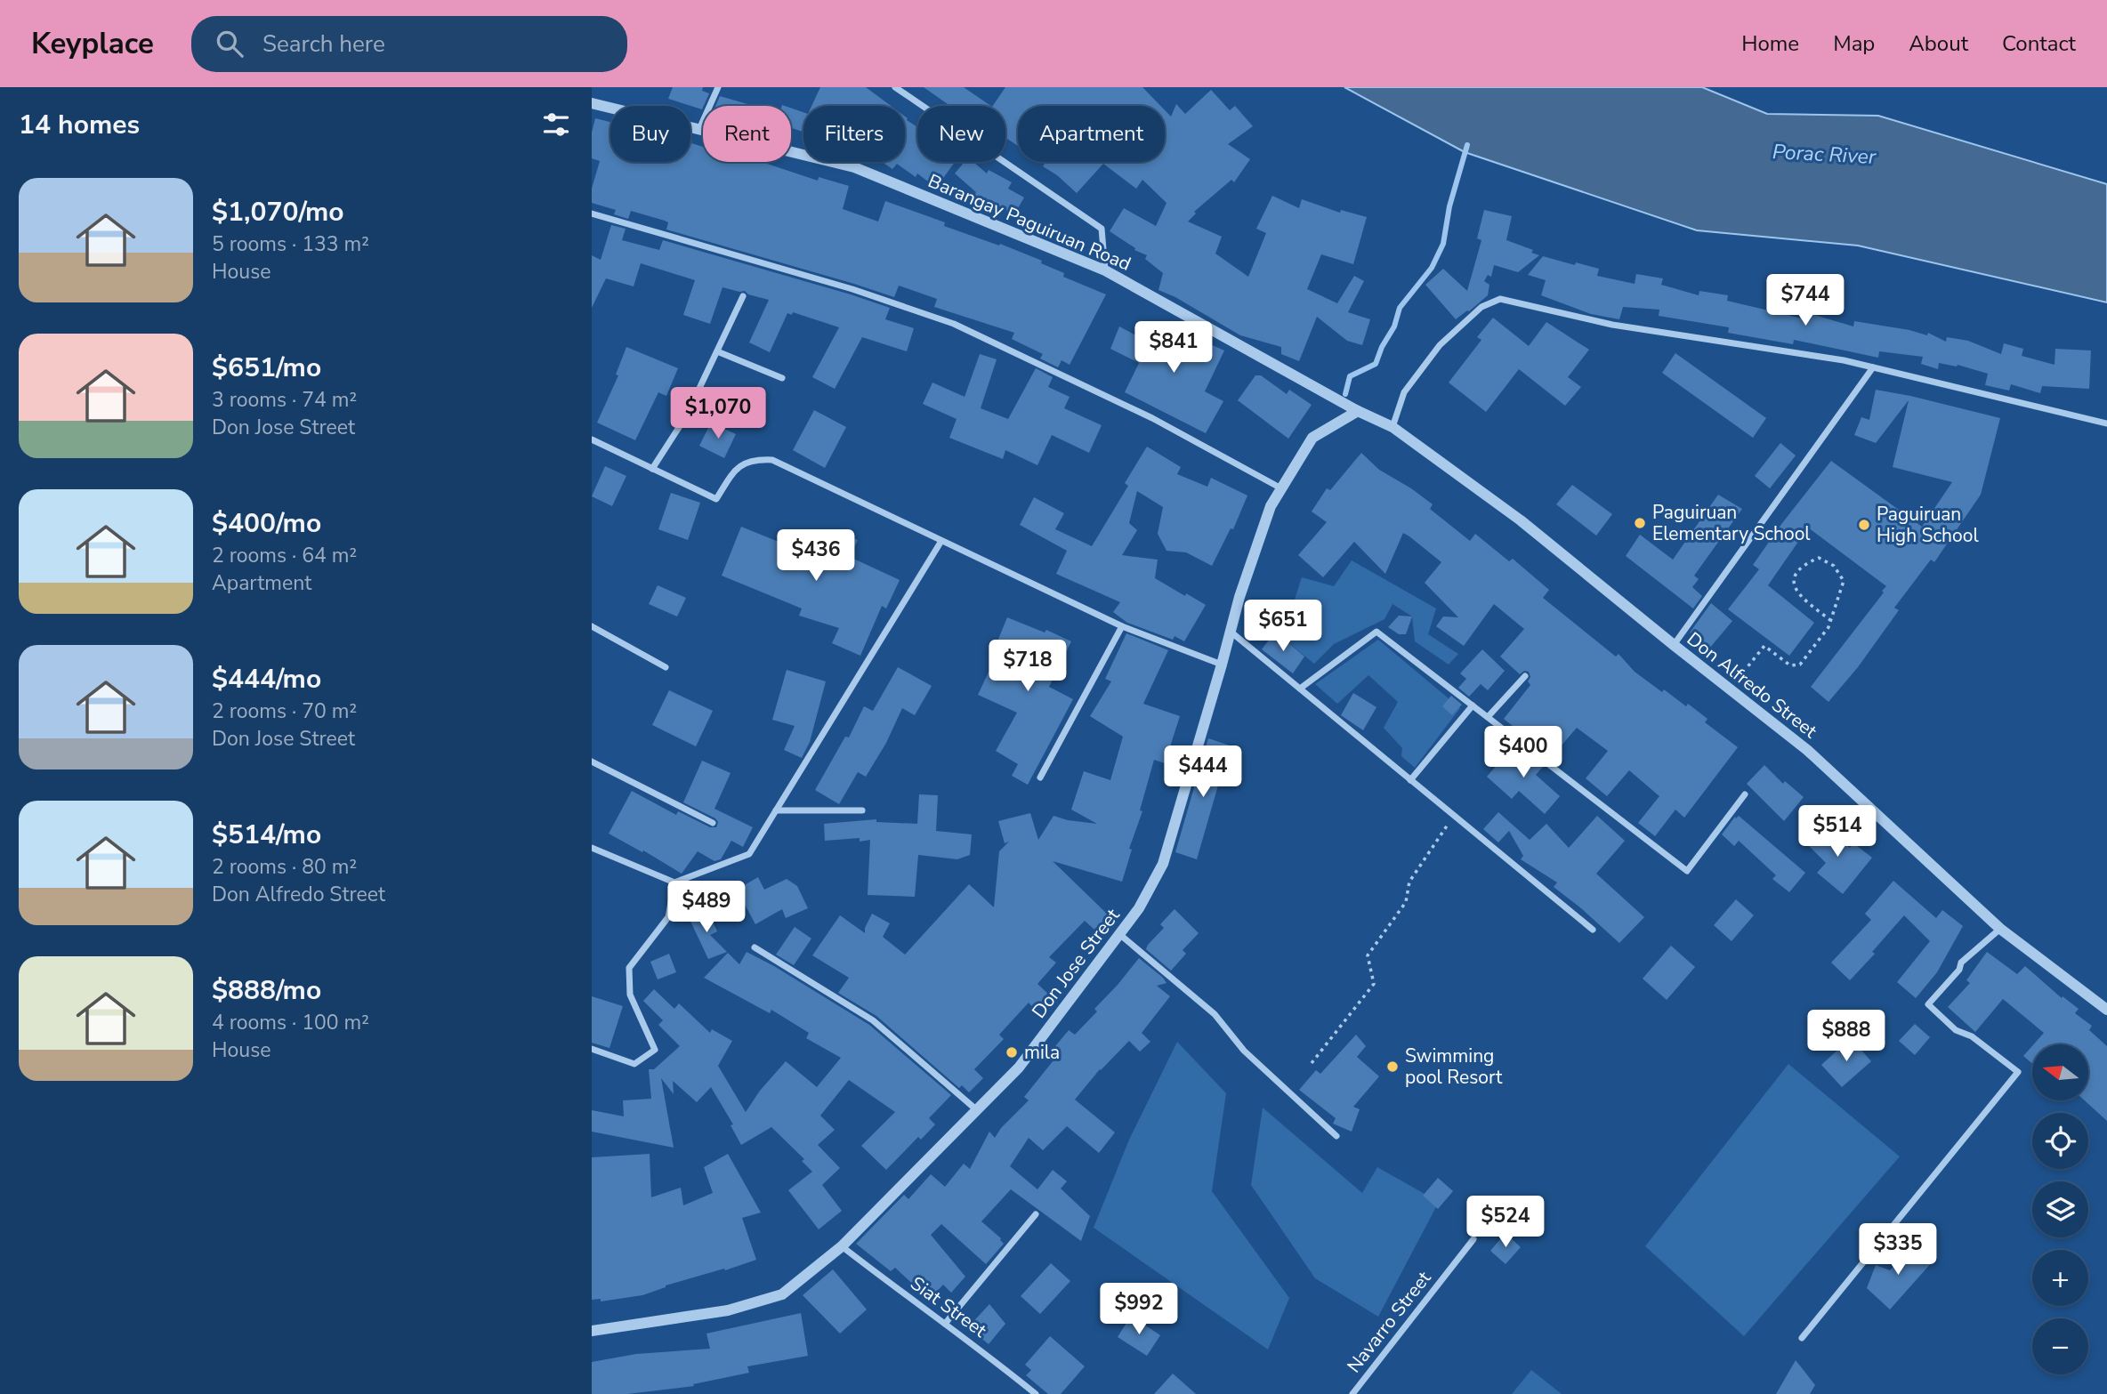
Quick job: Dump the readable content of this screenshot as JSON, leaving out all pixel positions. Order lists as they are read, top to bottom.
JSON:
{
  "streets": {
    "street": [
      "Barangay Paguiruan Road",
      "Don Alfredo Street",
      "Don Jose Street",
      "Siat Street",
      "Navarro Street"
    ]
  },
  "crossings": [
    ["Barangay Paguiruan Road", "Don Alfredo Street"],
    ["Barangay Paguiruan Road", "Don Jose Street"],
    ["Don Alfredo Street", "Don Jose Street"],
    ["Don Jose Street", "Siat Street"]
  ],
  "water": ["Porac River"],
  "places": [
    "Paguiruan Elementary School",
    "Paguiruan High School",
    "mila",
    "Swimming pool Resort"
  ],
  "north": "left",
  "page": {
    "header": "Keyplace",
    "search": "Search here",
    "nav": [
      "Home",
      "Map",
      "About",
      "Contact"
    ],
    "heading": "14 homes",
    "chip": [
      "Buy",
      "Rent",
      "Filters",
      "New",
      "Apartment"
    ],
    "list": [
      {
        "name": "$1,070/mo",
        "note": "5 rooms · 133 m² · House"
      },
      {
        "name": "$651/mo",
        "note": "3 rooms · 74 m² · Don Jose Street"
      },
      {
        "name": "$400/mo",
        "note": "2 rooms · 64 m² · Apartment"
      },
      {
        "name": "$444/mo",
        "note": "2 rooms · 70 m² · Don Jose Street"
      },
      {
        "name": "$514/mo",
        "note": "2 rooms · 80 m² · Don Alfredo Street"
      },
      {
        "name": "$888/mo",
        "note": "4 rooms · 100 m² · House"
      }
    ],
    "price": [
      "$744",
      "$841",
      "$1,070",
      "$436",
      "$651",
      "$718",
      "$400",
      "$444",
      "$514",
      "$489",
      "$888",
      "$524",
      "$335",
      "$992"
    ],
    "map_buttons": ["+", "−"]
  }
}
